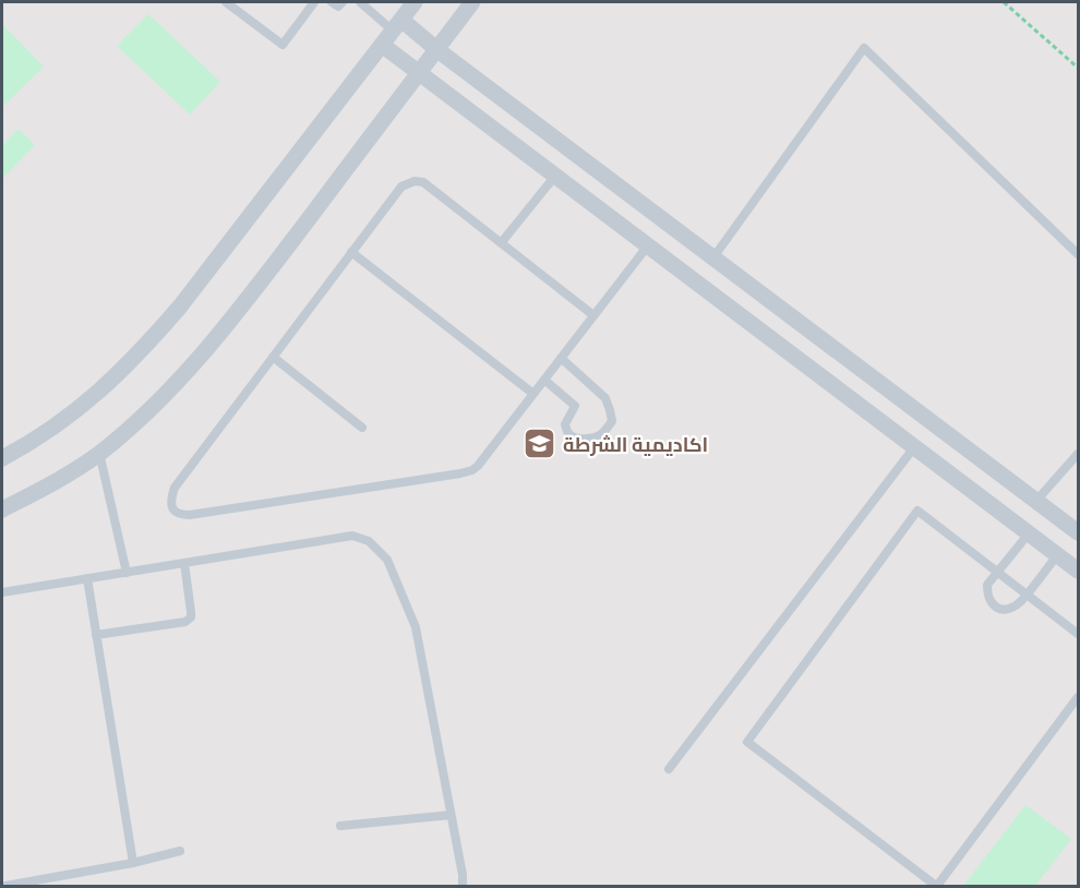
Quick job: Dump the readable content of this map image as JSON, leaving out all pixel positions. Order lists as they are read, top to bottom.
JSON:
{
  "places": {
    "school or university": ["اكاديمية الشرطة"]
  }
}
